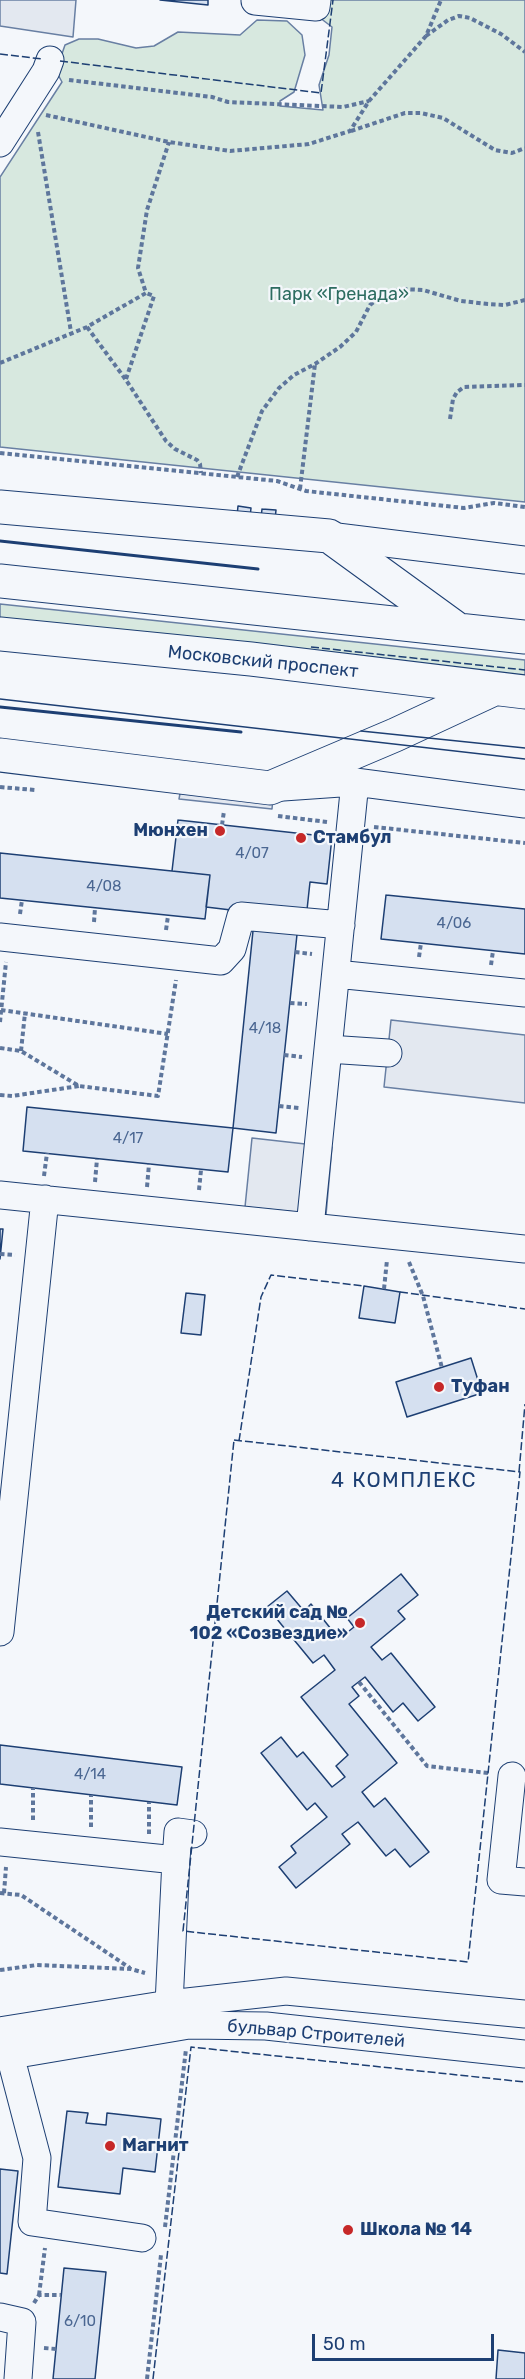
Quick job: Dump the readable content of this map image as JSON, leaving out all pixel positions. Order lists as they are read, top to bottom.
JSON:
{
  "streets": {
    "main road": ["Московский проспект"],
    "street": ["бульвар Строителей"]
  },
  "districts": ["4 КОМПЛЕКС"],
  "parks": ["Парк «Гренада»"],
  "places": [
    "Мюнхен",
    "Стамбул",
    "Туфан",
    "Детский сад № 102 «Созвездие»",
    "Магнит",
    "Школа № 14"
  ],
  "house_numbers": [
    "4/07",
    "4/08",
    "4/06",
    "4/18",
    "4/17",
    "4/14",
    "6/10"
  ],
  "scale_bar": "50 m"
}
